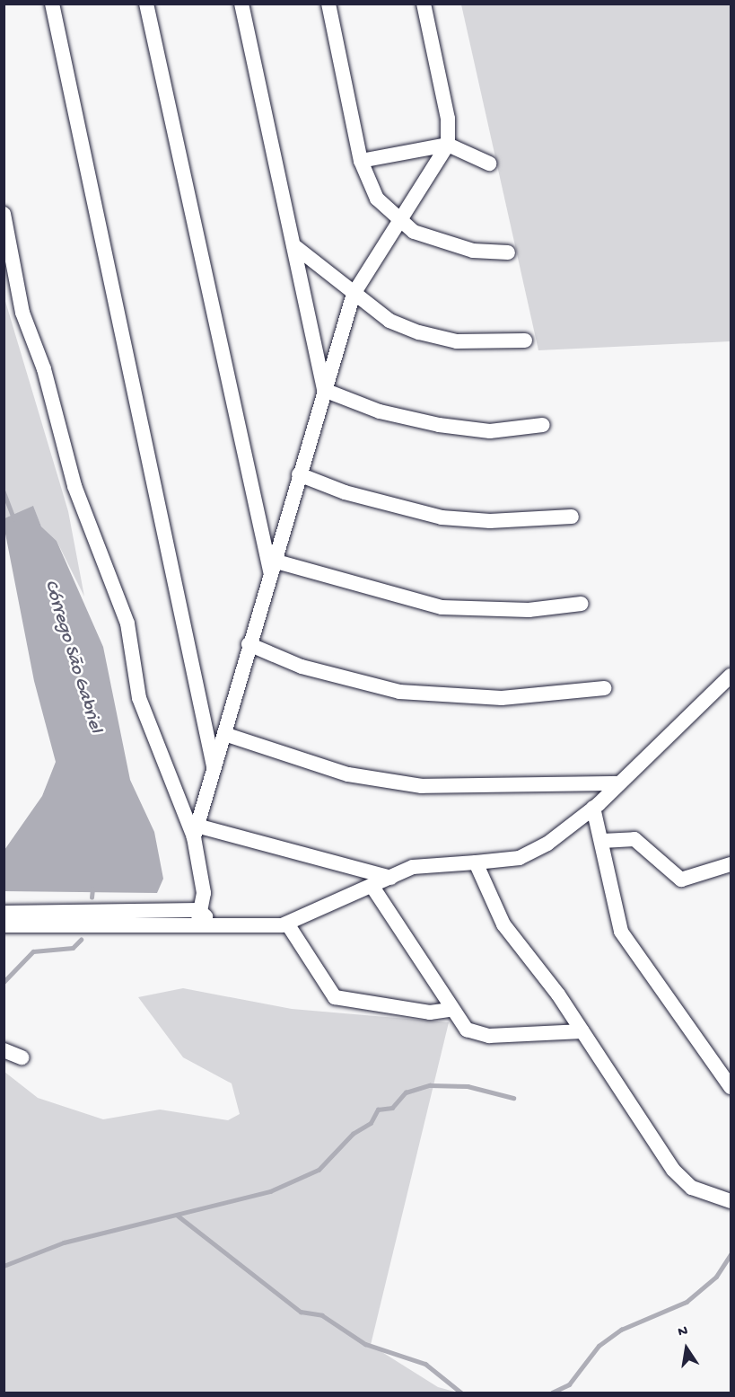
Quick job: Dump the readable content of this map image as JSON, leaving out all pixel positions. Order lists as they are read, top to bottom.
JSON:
{
  "water": ["Córrego São Gabriel"],
  "north": "top"
}
